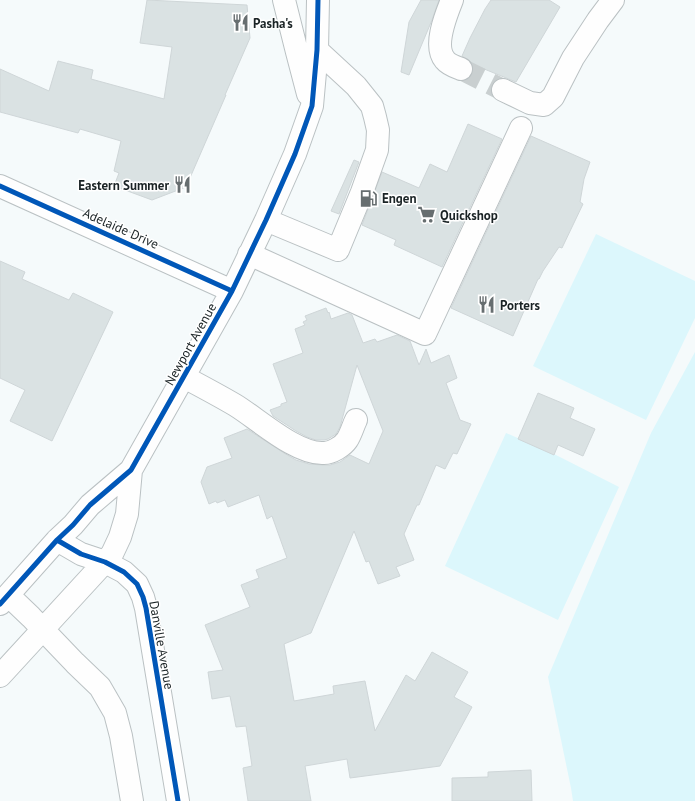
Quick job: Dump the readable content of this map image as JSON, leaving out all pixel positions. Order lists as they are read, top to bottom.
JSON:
{
  "streets": {
    "street": ["Adelaide Drive", "Newport Avenue", "Danville Avenue"]
  },
  "crossings": [
    ["Adelaide Drive", "Newport Avenue"],
    ["Newport Avenue", "Danville Avenue"]
  ],
  "places": {
    "restaurant": ["Pasha's", "Eastern Summer", "Porters"],
    "fuel station": ["Engen"],
    "supermarket": ["Quickshop"]
  }
}
